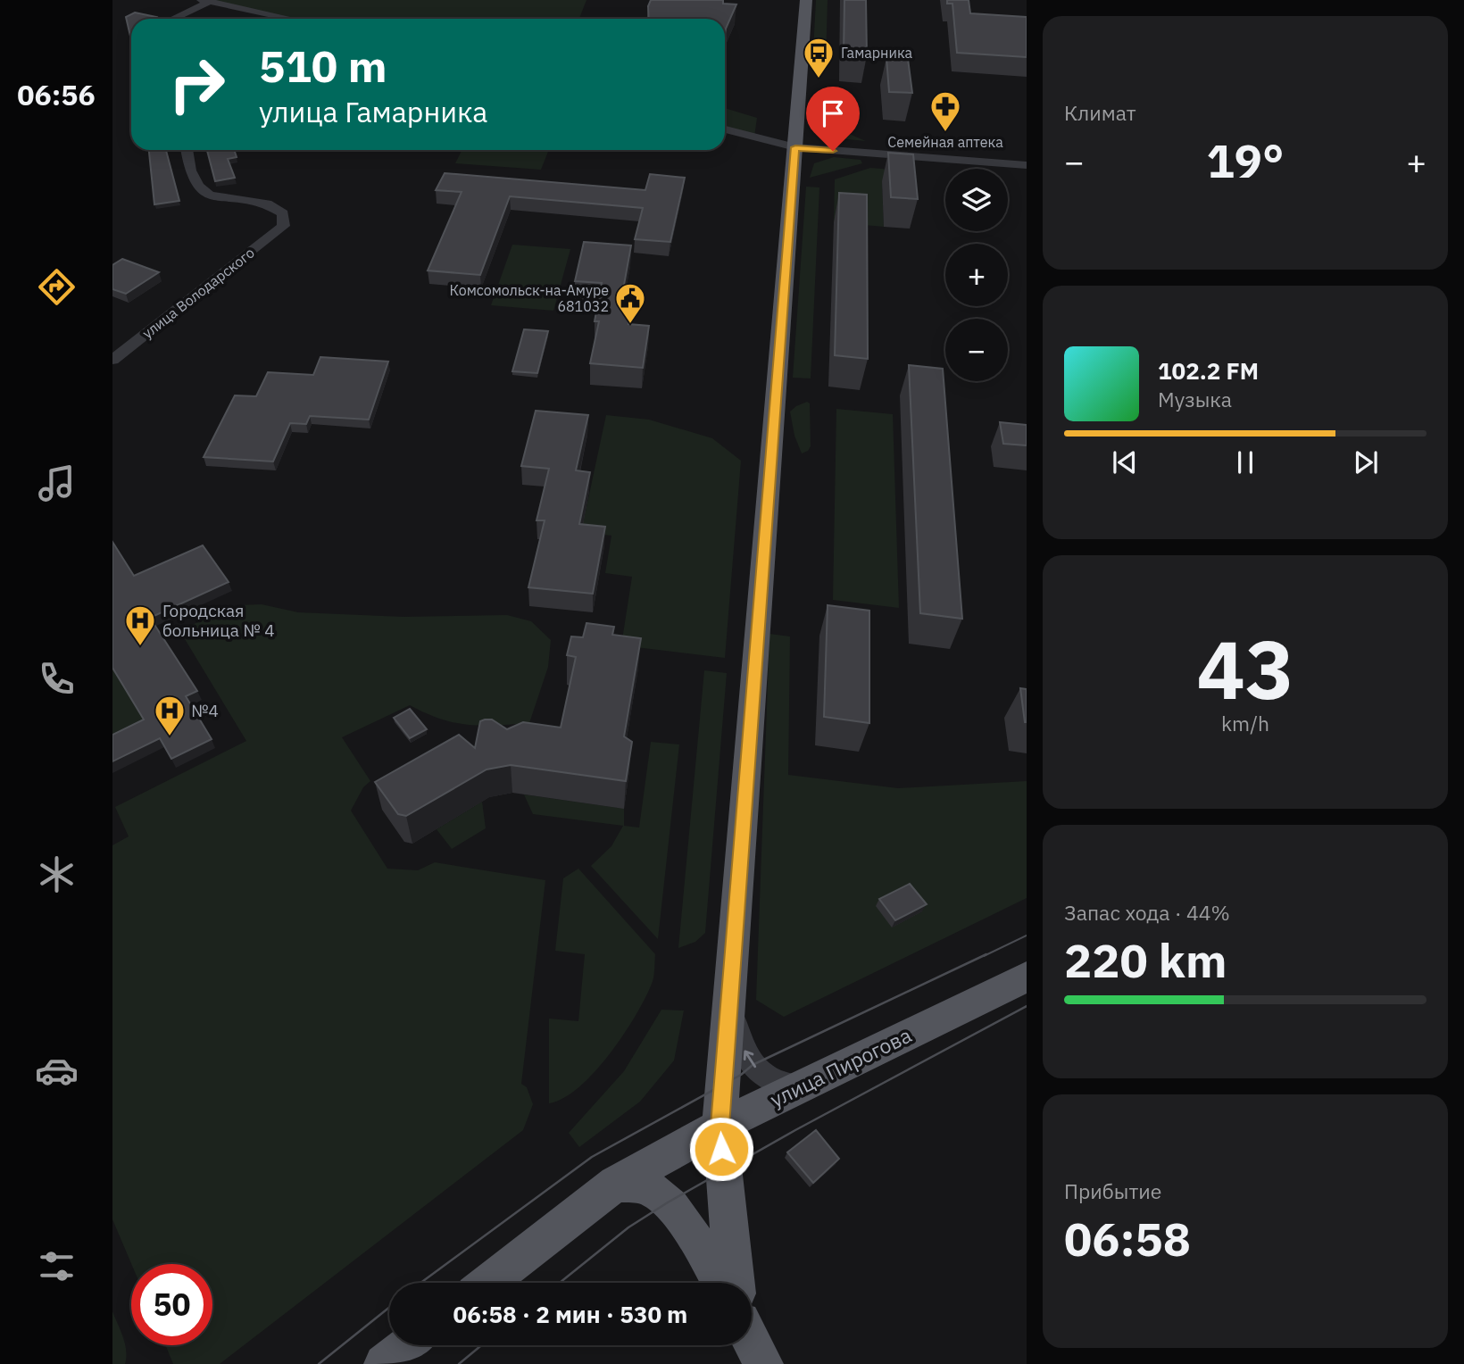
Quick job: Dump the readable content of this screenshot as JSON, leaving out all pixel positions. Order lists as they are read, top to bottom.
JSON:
{
  "streets": {
    "main road": ["улица Пирогова"],
    "street": ["улица Володарского"]
  },
  "places": {
    "bus stop": ["Гамарника"],
    "pharmacy": ["Семейная аптека"],
    "public building": ["Комсомольск-на-Амуре 681032"],
    "hospital": ["Городская больница № 4", "№4"]
  },
  "page": {
    "tabs": "06:56",
    "tile": [
      "Климат",
      ["43", "km/h"],
      ["Запас хода · 44%", "220 km"],
      ["Прибытие", "06:58"]
    ],
    "turn": ["510 m", "улица Гамарника"],
    "heat": ["−", "19°", "+"],
    "map_buttons": ["+", "−"],
    "song": ["102.2 FM", "Музыка"],
    "limit": "50",
    "trip": "06:58 · 2 мин · 530 m"
  }
}
